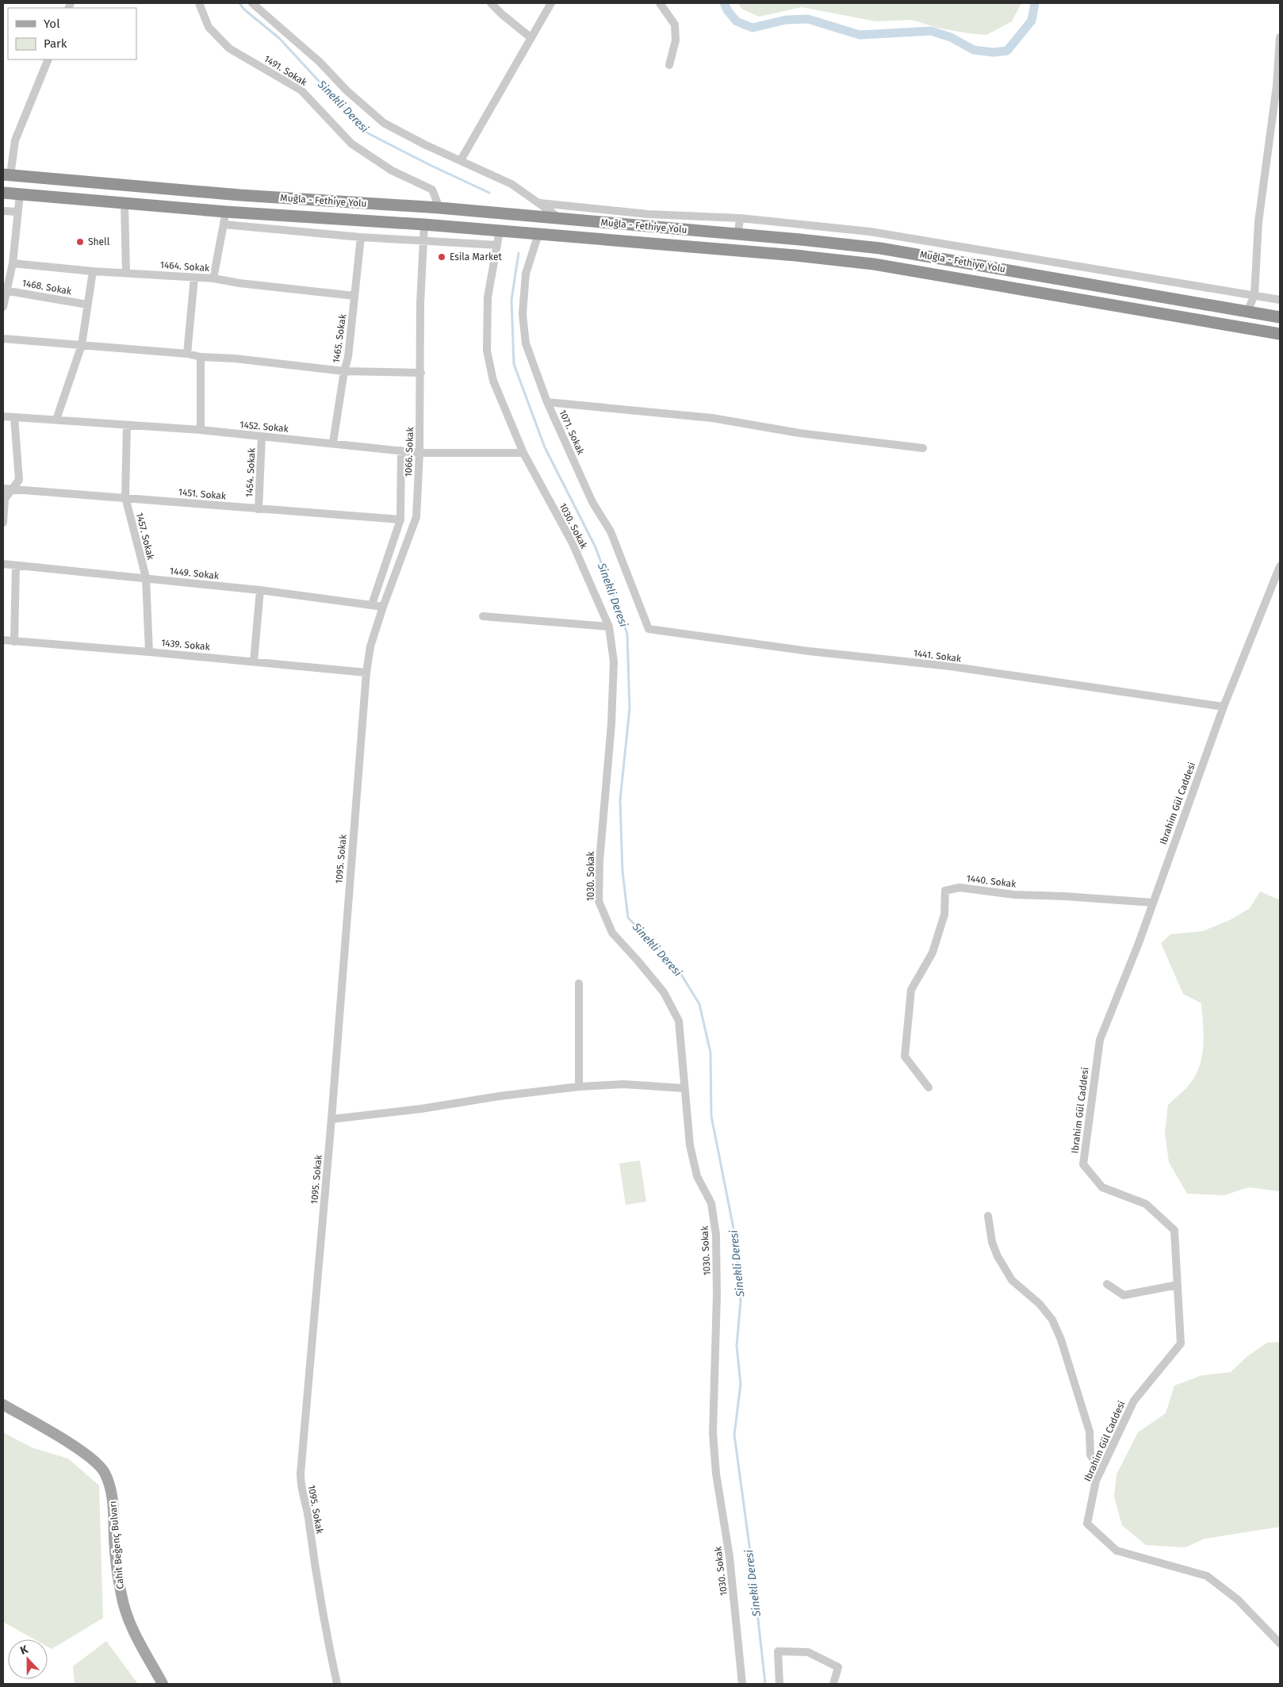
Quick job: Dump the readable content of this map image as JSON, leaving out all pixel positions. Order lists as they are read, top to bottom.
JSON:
{
  "streets": {
    "highway": ["Muğla - Fethiye Yolu"],
    "main road": ["Cahit Beğenç Bulvarı"],
    "street": [
      "1491. Sokak",
      "1464. Sokak",
      "1468. Sokak",
      "1465. Sokak",
      "1452. Sokak",
      "1071. Sokak",
      "1066. Sokak",
      "1454. Sokak",
      "1451. Sokak",
      "1030. Sokak",
      "1457. Sokak",
      "1449. Sokak",
      "1439. Sokak",
      "1441. Sokak",
      "Ibrahim Gül Caddesi",
      "1095. Sokak",
      "1440. Sokak"
    ]
  },
  "crossings": [
    ["1491. Sokak", "Muğla - Fethiye Yolu"],
    ["Muğla - Fethiye Yolu", "1071. Sokak"],
    ["Muğla - Fethiye Yolu", "1066. Sokak"],
    ["Muğla - Fethiye Yolu", "1030. Sokak"],
    ["1464. Sokak", "1465. Sokak"],
    ["1465. Sokak", "1452. Sokak"],
    ["1452. Sokak", "1066. Sokak"],
    ["1452. Sokak", "1454. Sokak"],
    ["1452. Sokak", "1030. Sokak"],
    ["1452. Sokak", "1457. Sokak"],
    ["1071. Sokak", "1441. Sokak"],
    ["1066. Sokak", "1449. Sokak"],
    ["1066. Sokak", "1439. Sokak"],
    ["1066. Sokak", "1095. Sokak"],
    ["1454. Sokak", "1451. Sokak"],
    ["1451. Sokak", "1457. Sokak"],
    ["1457. Sokak", "1449. Sokak"],
    ["1457. Sokak", "1439. Sokak"],
    ["1439. Sokak", "1095. Sokak"],
    ["1441. Sokak", "Ibrahim Gül Caddesi"],
    ["Ibrahim Gül Caddesi", "1440. Sokak"]
  ],
  "water": ["Sinekli Deresi"],
  "places": ["Shell", "Esila Market"],
  "legend": ["Yol", "Park"],
  "north": "top"
}
